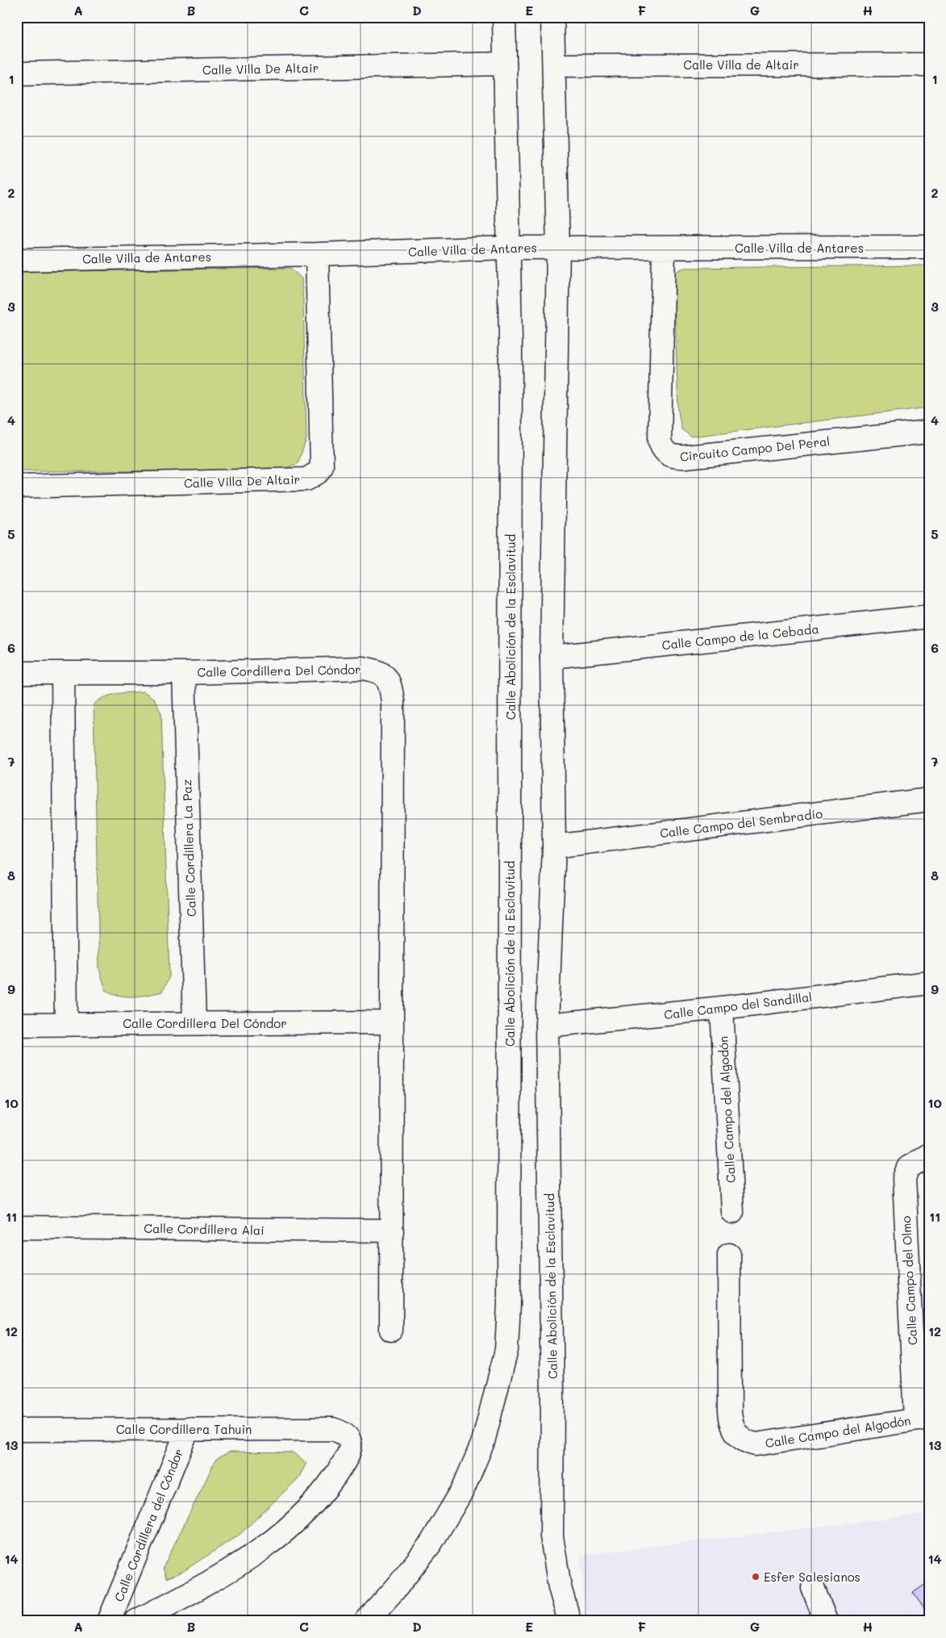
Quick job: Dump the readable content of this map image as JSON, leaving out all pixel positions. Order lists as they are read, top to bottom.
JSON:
{
  "streets": {
    "street": [
      "Calle Villa de Altair",
      "Calle Villa De Altair",
      "Calle Villa de Antares",
      "Circuito Campo Del Peral",
      "Calle Abolición de la Esclavitud",
      "Calle Campo de la Cebada",
      "Calle Cordillera Del Cóndor",
      "Calle Campo del Sembradío",
      "Calle Cordillera La Paz",
      "Calle Campo del Sandillal",
      "Calle Campo del Algodón",
      "Calle Cordillera Alai",
      "Calle Campo del Olmo",
      "Calle Cordillera Tahuin",
      "Calle Cordillera del Cóndor"
    ]
  },
  "crossings": [
    ["Calle Villa de Altair", "Calle Abolición de la Esclavitud"],
    ["Calle Villa De Altair", "Calle Villa de Antares"],
    ["Calle Villa De Altair", "Calle Abolición de la Esclavitud"],
    ["Calle Villa de Antares", "Circuito Campo Del Peral"],
    ["Calle Villa de Antares", "Calle Abolición de la Esclavitud"],
    ["Calle Abolición de la Esclavitud", "Calle Campo de la Cebada"],
    ["Calle Abolición de la Esclavitud", "Calle Campo del Sembradío"],
    ["Calle Abolición de la Esclavitud", "Calle Campo del Sandillal"],
    ["Calle Cordillera Del Cóndor", "Calle Cordillera La Paz"],
    ["Calle Cordillera Del Cóndor", "Calle Cordillera Alai"],
    ["Calle Campo del Sandillal", "Calle Campo del Algodón"],
    ["Calle Campo del Algodón", "Calle Campo del Olmo"],
    ["Calle Cordillera Tahuin", "Calle Cordillera del Cóndor"]
  ],
  "places": ["Esfer Salesianos"],
  "grid": {
    "columns": [
      "A",
      "B",
      "C",
      "D",
      "E",
      "F",
      "G",
      "H"
    ],
    "rows": [
      "1",
      "2",
      "3",
      "4",
      "5",
      "6",
      "7",
      "8",
      "9",
      "10",
      "11",
      "12",
      "13",
      "14"
    ]
  }
}
